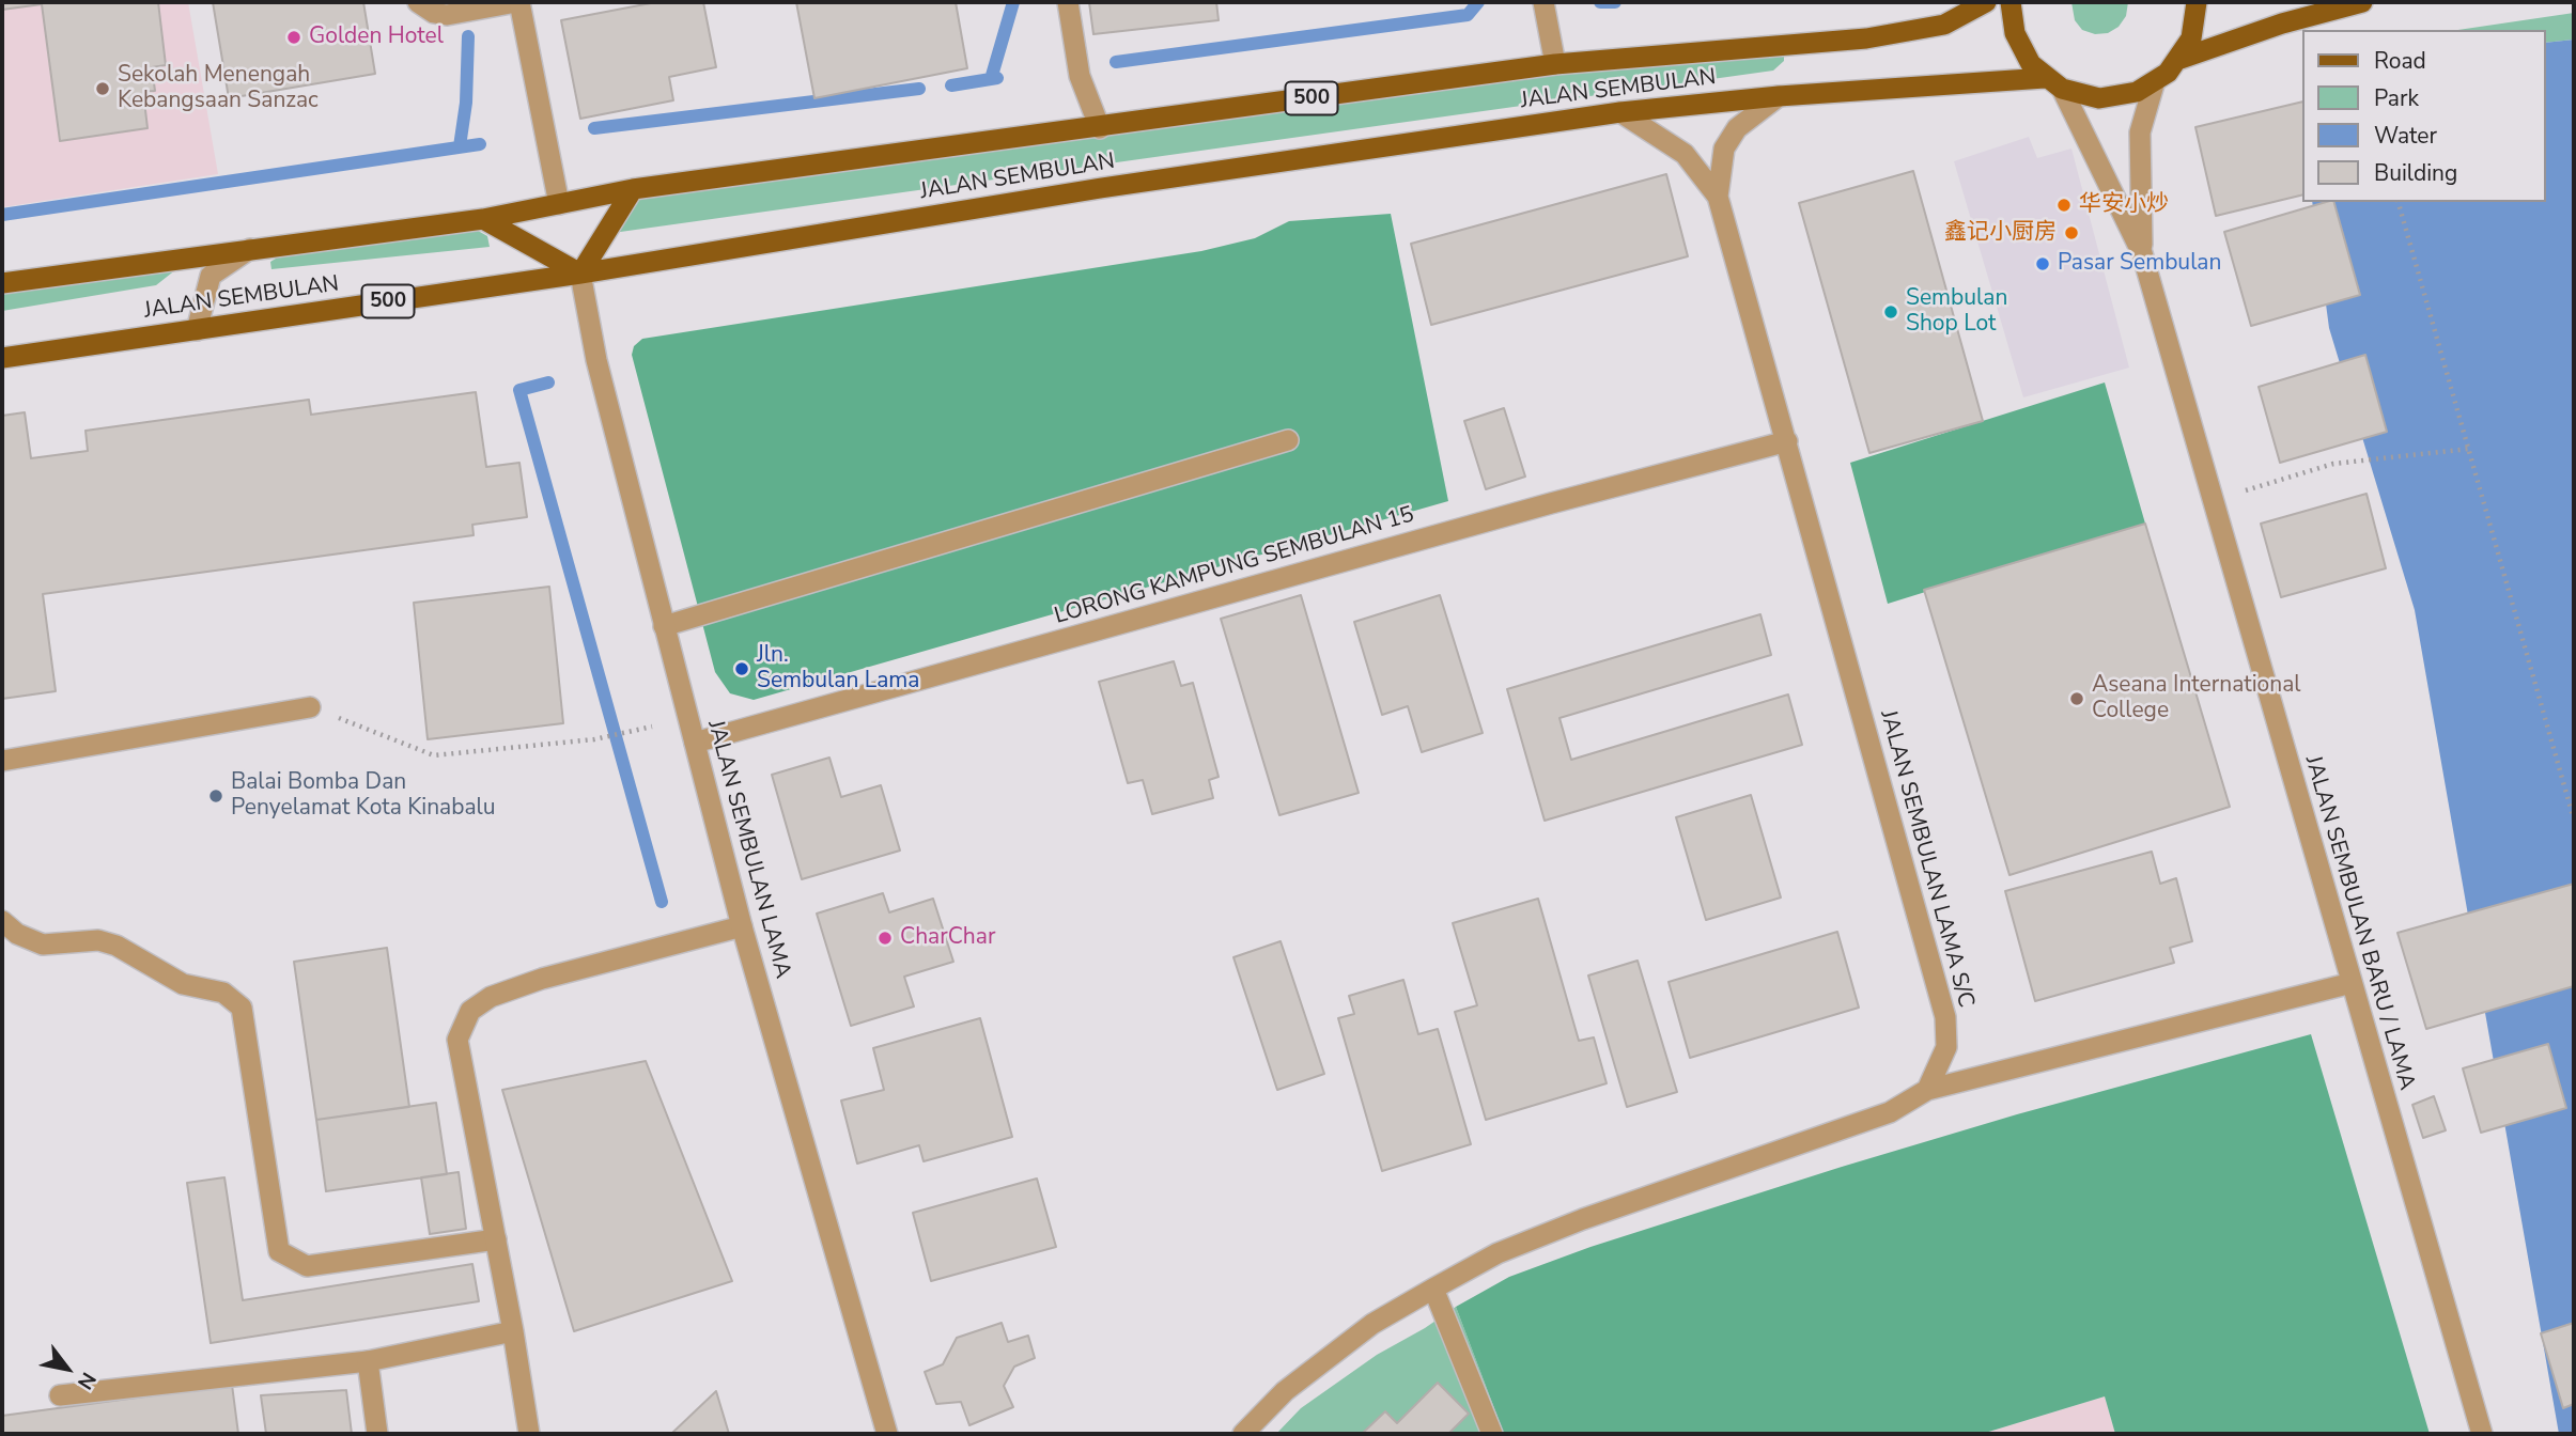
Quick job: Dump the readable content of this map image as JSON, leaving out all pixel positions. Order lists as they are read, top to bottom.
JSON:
{
  "streets": {
    "main road": ["JALAN SEMBULAN", "500"],
    "street": [
      "LORONG KAMPUNG SEMBULAN 15",
      "JALAN SEMBULAN LAMA",
      "JALAN SEMBULAN LAMA S/C",
      "JALAN SEMBULAN BARU / LAMA"
    ]
  },
  "crossings": [
    ["JALAN SEMBULAN", "500"],
    ["JALAN SEMBULAN", "JALAN SEMBULAN LAMA"],
    ["LORONG KAMPUNG SEMBULAN 15", "JALAN SEMBULAN LAMA"],
    ["LORONG KAMPUNG SEMBULAN 15", "JALAN SEMBULAN LAMA S/C"]
  ],
  "places": [
    "Golden Hotel",
    "Sekolah Menengah Kebangsaan Sanzac",
    "华安小炒",
    "鑫记小厨房",
    "Pasar Sembulan",
    "Sembulan Shop Lot",
    "Jln. Sembulan Lama",
    "Aseana International College",
    "Balai Bomba Dan Penyelamat Kota Kinabalu",
    "CharChar"
  ],
  "legend": [
    "Road",
    "Park",
    "Water",
    "Building"
  ],
  "north": "bottom right"
}
